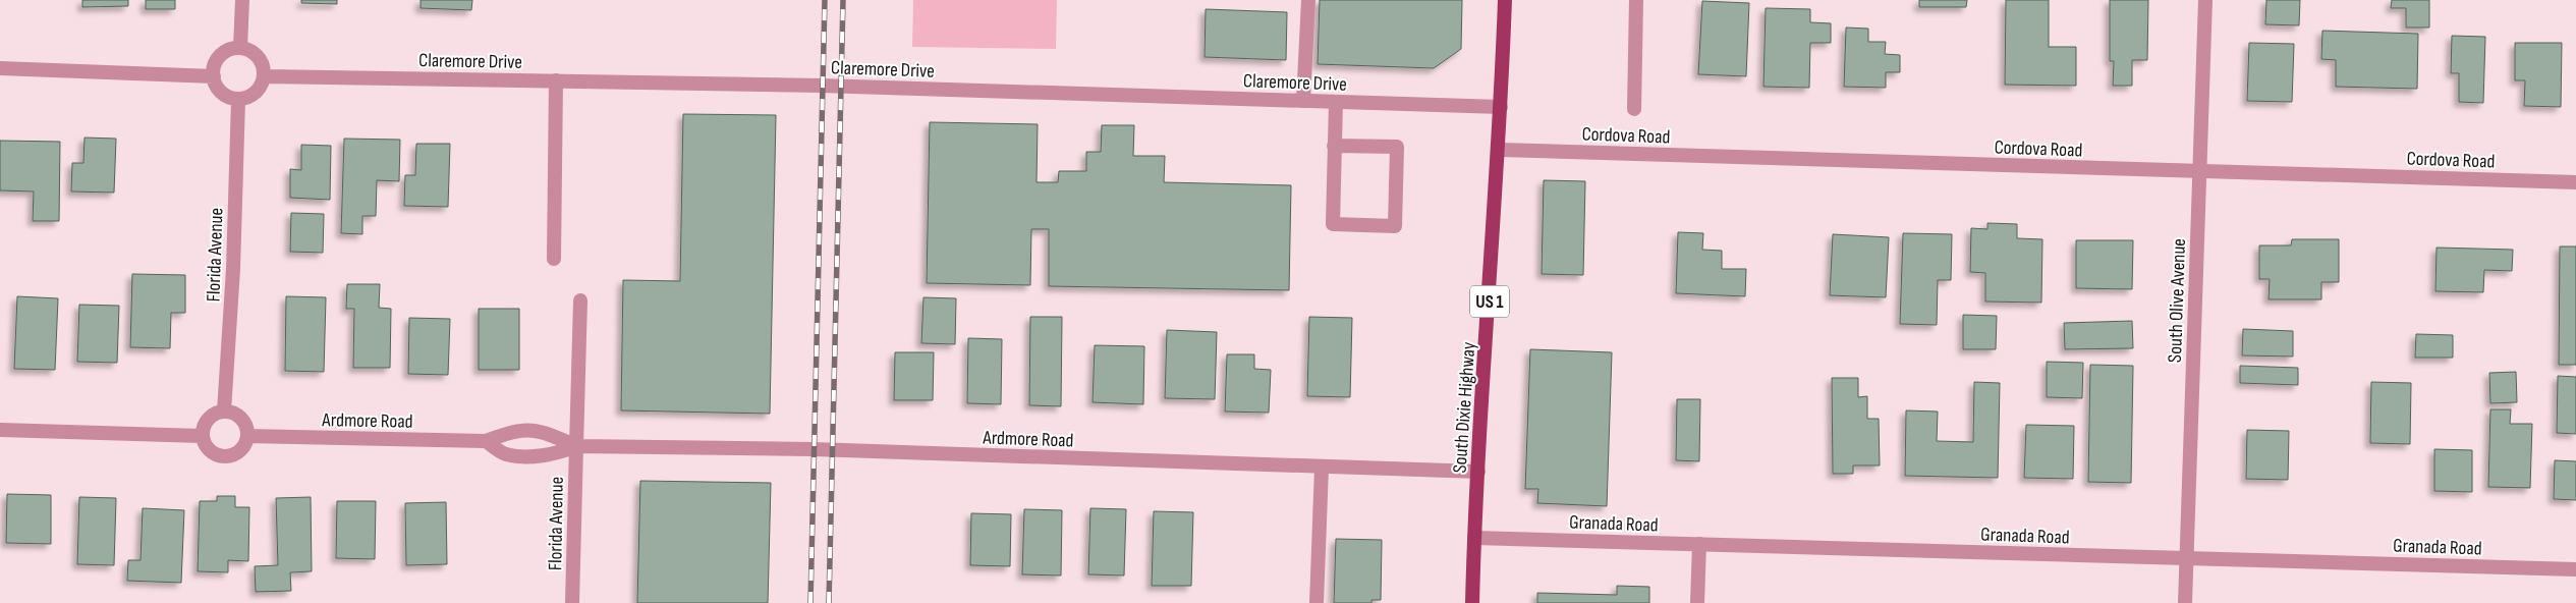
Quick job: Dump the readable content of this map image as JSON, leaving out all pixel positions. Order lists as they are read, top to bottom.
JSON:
{
  "streets": {
    "main road": ["US 1", "South Dixie Highway"],
    "street": [
      "Claremore Drive",
      "Cordova Road",
      "Florida Avenue",
      "South Olive Avenue",
      "Ardmore Road",
      "Granada Road"
    ]
  },
  "crossings": [
    ["Claremore Drive", "Florida Avenue"],
    ["Claremore Drive", "South Dixie Highway"],
    ["Cordova Road", "South Olive Avenue"],
    ["Cordova Road", "South Dixie Highway"],
    ["Florida Avenue", "Ardmore Road"],
    ["South Olive Avenue", "Granada Road"],
    ["South Dixie Highway", "Ardmore Road"],
    ["South Dixie Highway", "Granada Road"]
  ]
}
